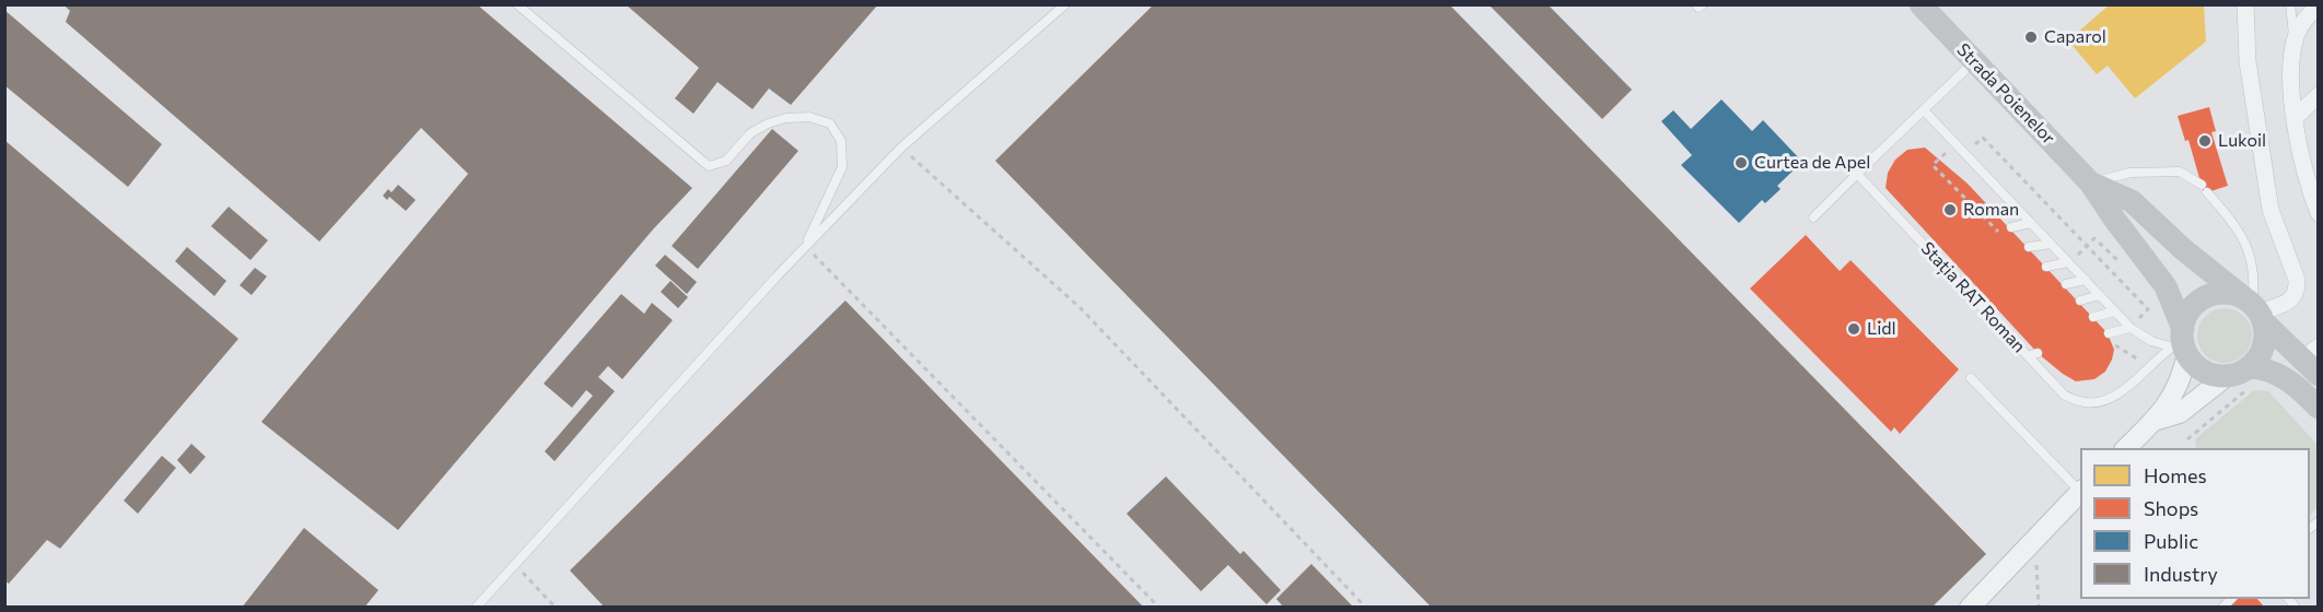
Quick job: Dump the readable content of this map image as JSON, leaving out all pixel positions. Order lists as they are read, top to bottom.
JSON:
{
  "streets": {
    "main road": ["Strada Poienelor"],
    "lane": ["Stația RAT Roman"]
  },
  "crossings": [
    ["Strada Poienelor", "Stația RAT Roman"]
  ],
  "places": [
    "Caparol",
    "Lukoil",
    "Curtea de Apel",
    "Roman",
    "Lidl"
  ],
  "legend": [
    "Homes",
    "Shops",
    "Public",
    "Industry"
  ]
}
